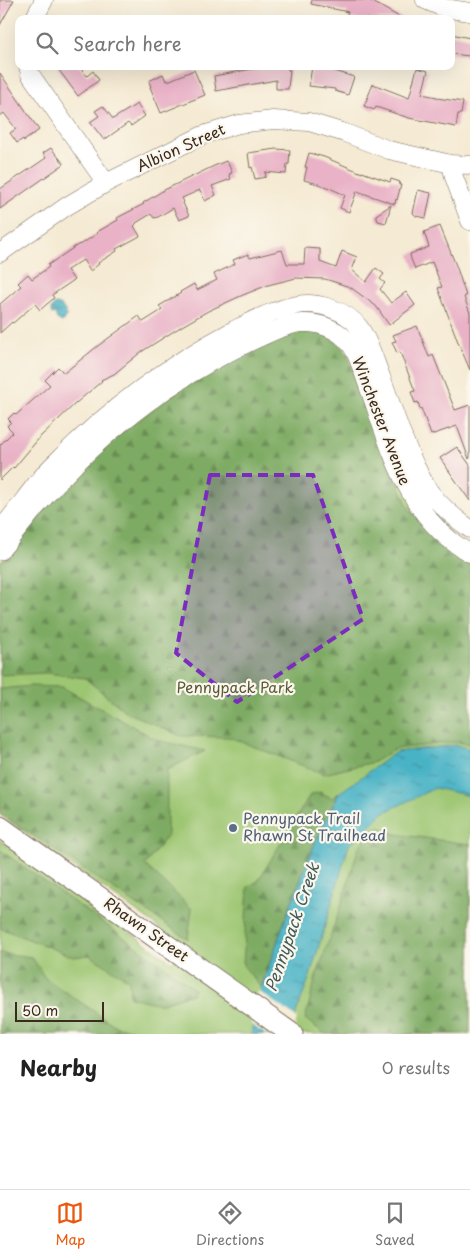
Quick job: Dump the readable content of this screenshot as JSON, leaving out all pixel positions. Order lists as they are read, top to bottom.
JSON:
{
  "streets": {
    "main road": ["Rhawn Street"],
    "street": ["Albion Street", "Winchester Avenue"]
  },
  "water": ["Pennypack Creek"],
  "parks": ["Pennypack Park"],
  "places": ["Pennypack Trail Rhawn St Trailhead"],
  "scale_bar": "50 m",
  "page": {
    "search": "Search here",
    "scale": "50 m",
    "heading": ["Nearby", "0 results"],
    "nav": ["Map", "Directions", "Saved"]
  }
}
